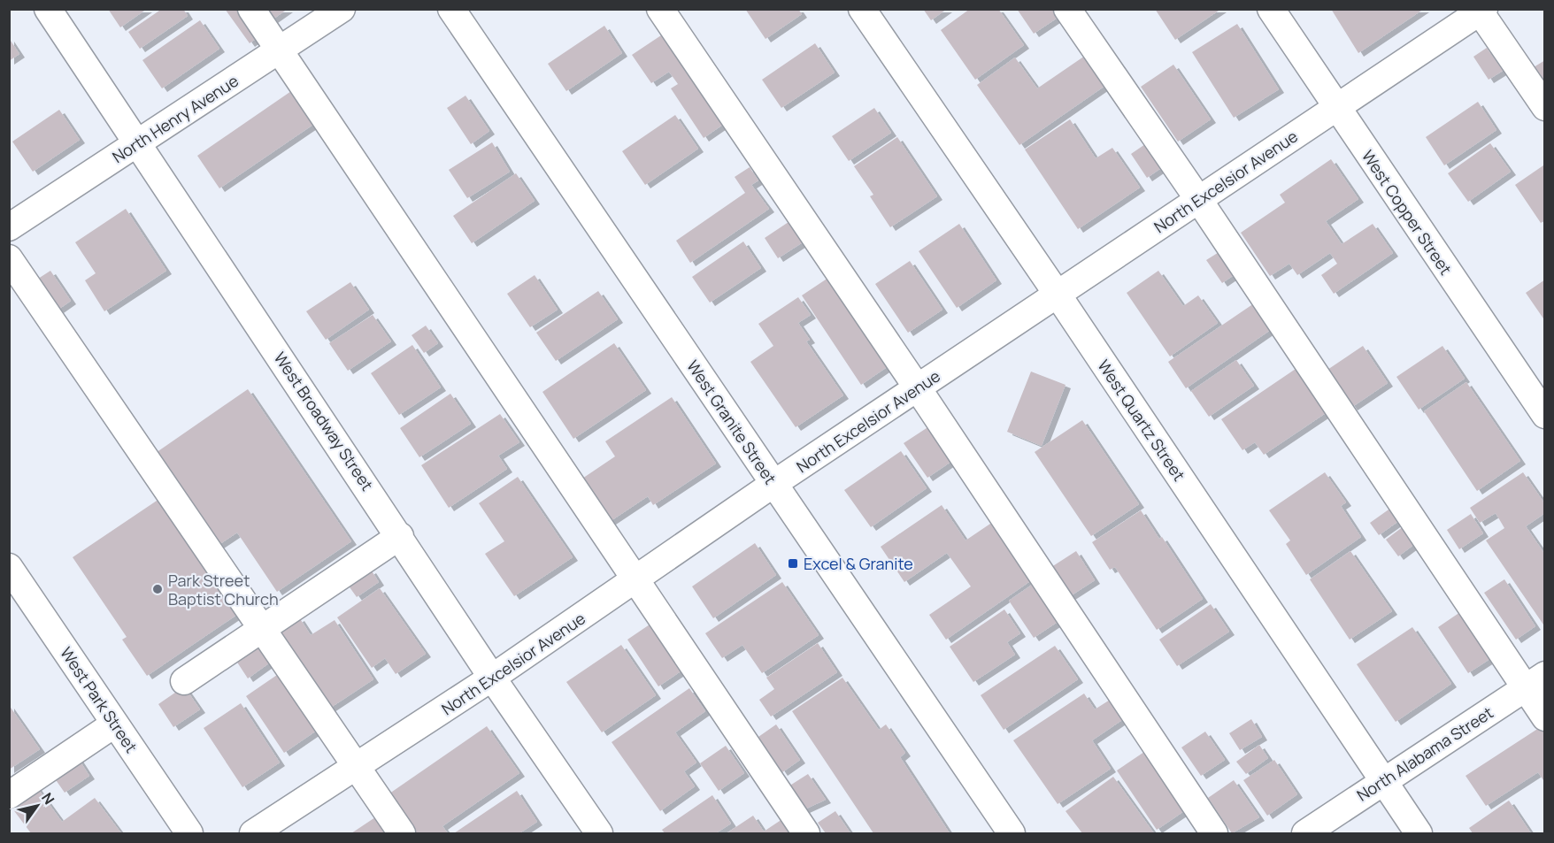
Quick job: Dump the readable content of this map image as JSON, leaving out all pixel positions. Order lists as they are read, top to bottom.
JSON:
{
  "streets": {
    "street": [
      "North Henry Avenue",
      "North Excelsior Avenue",
      "West Copper Street",
      "West Quartz Street",
      "West Broadway Street",
      "West Granite Street",
      "West Park Street",
      "North Alabama Street"
    ]
  },
  "crossings": [
    ["North Henry Avenue", "West Broadway Street"],
    ["North Excelsior Avenue", "West Copper Street"],
    ["North Excelsior Avenue", "West Quartz Street"],
    ["North Excelsior Avenue", "West Broadway Street"],
    ["North Excelsior Avenue", "West Granite Street"],
    ["West Quartz Street", "North Alabama Street"]
  ],
  "places": {
    "transit": ["Excel & Granite"],
    "other": ["Park Street Baptist Church"]
  },
  "north": "top right"
}
